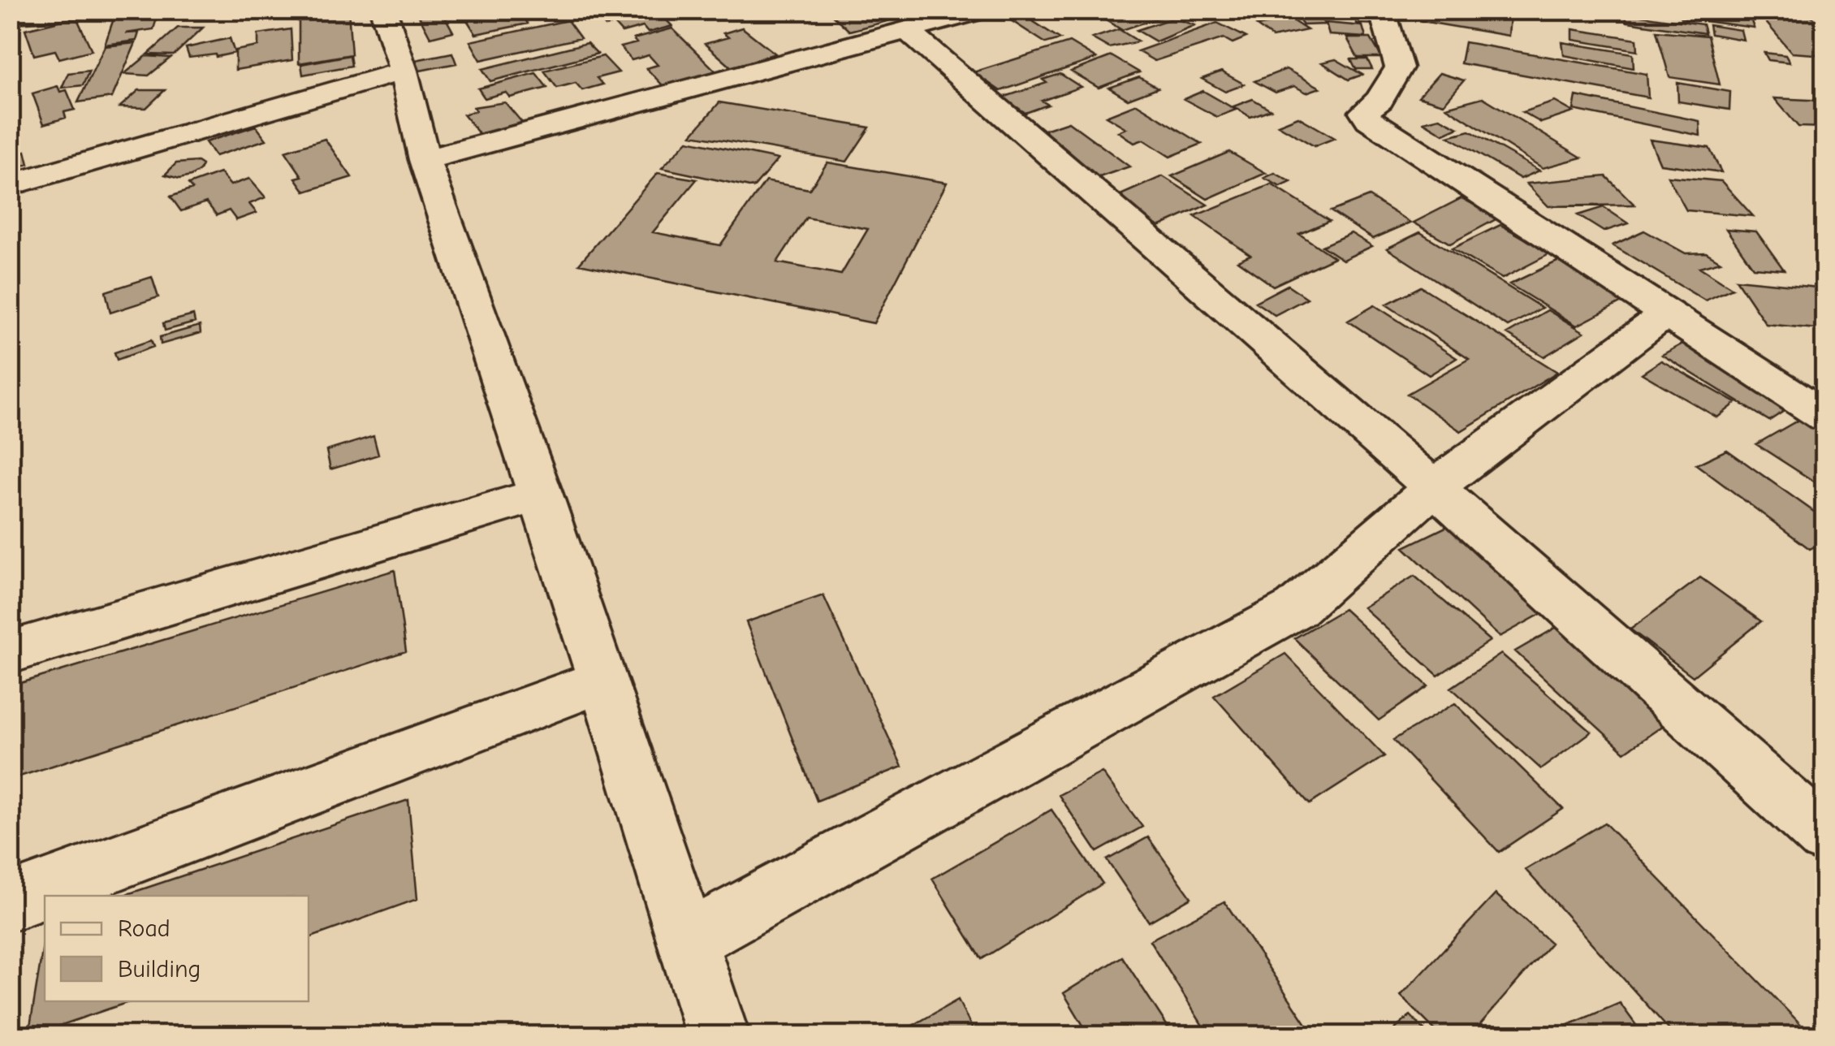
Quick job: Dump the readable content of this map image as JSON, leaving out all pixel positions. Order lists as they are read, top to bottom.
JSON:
{
  "legend": ["Road", "Building"]
}
